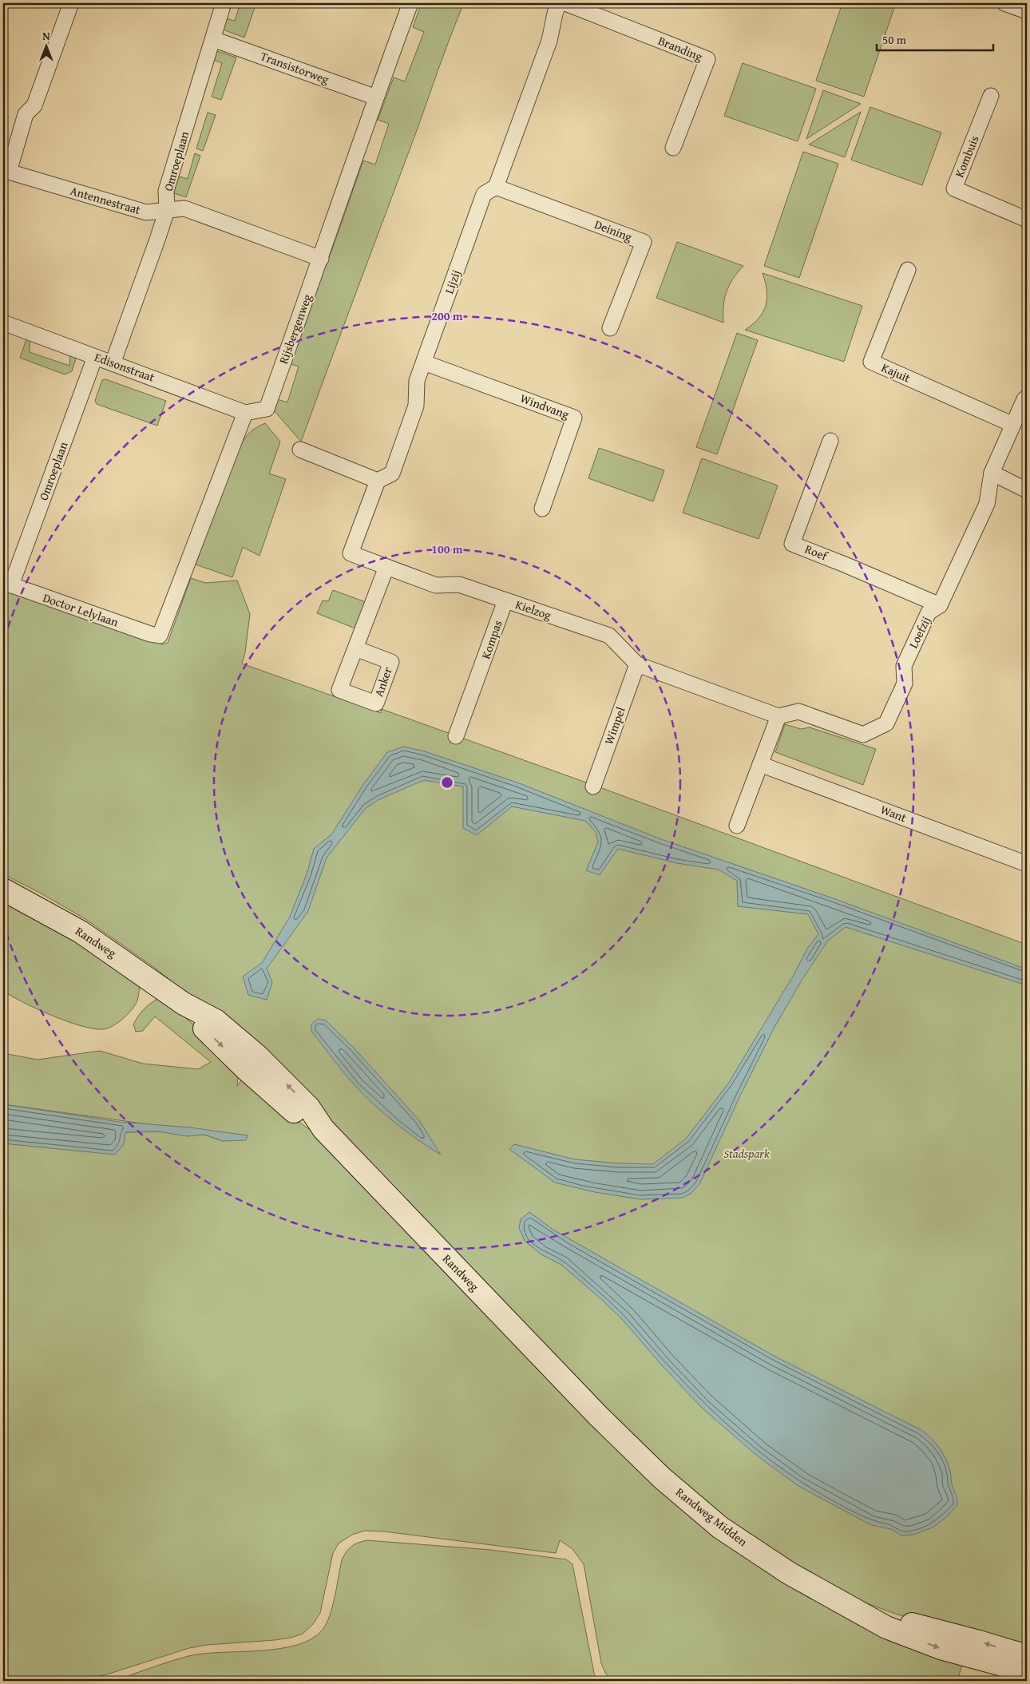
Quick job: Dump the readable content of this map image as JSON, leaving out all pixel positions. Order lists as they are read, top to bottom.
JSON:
{
  "streets": {
    "main road": ["Randweg", "Randweg Midden"],
    "street": [
      "Branding",
      "Transistorweg",
      "Kombuis",
      "Omroeplaan",
      "Antennestraat",
      "Deining",
      "Lijzij",
      "Rijsbergenweg",
      "Edisonstraat",
      "Kajuit",
      "Windvang",
      "Roef",
      "Doctor Lelylaan",
      "Kielzog",
      "Loefzij",
      "Kompas",
      "Wimpel",
      "Want"
    ]
  },
  "crossings": [
    ["Transistorweg", "Omroeplaan"],
    ["Transistorweg", "Rijsbergenweg"],
    ["Omroeplaan", "Antennestraat"],
    ["Omroeplaan", "Edisonstraat"],
    ["Omroeplaan", "Doctor Lelylaan"],
    ["Antennestraat", "Rijsbergenweg"],
    ["Deining", "Lijzij"],
    ["Lijzij", "Windvang"],
    ["Lijzij", "Kielzog"],
    ["Rijsbergenweg", "Edisonstraat"],
    ["Rijsbergenweg", "Doctor Lelylaan"],
    ["Edisonstraat", "Doctor Lelylaan"],
    ["Kajuit", "Loefzij"],
    ["Roef", "Loefzij"],
    ["Kielzog", "Loefzij"],
    ["Kielzog", "Kompas"],
    ["Kielzog", "Wimpel"],
    ["Randweg", "Randweg Midden"]
  ],
  "parks": ["Stadspark"],
  "scale_bar": "50 m",
  "north": "top",
  "rings": ["200 m", "100 m"]
}
